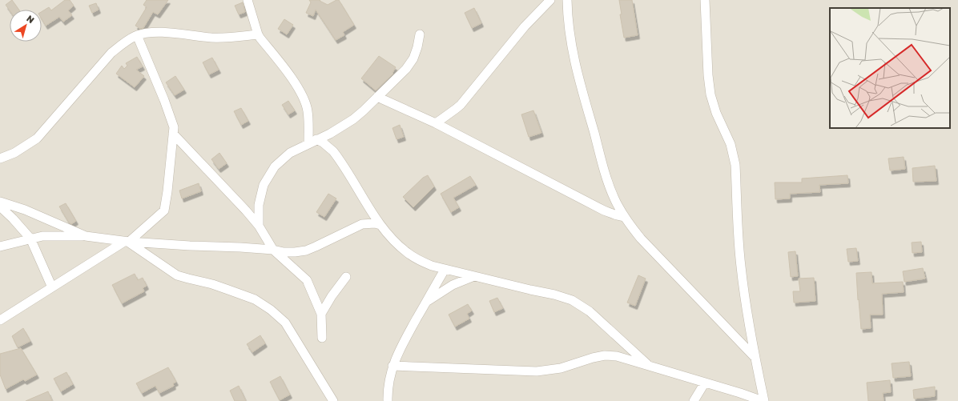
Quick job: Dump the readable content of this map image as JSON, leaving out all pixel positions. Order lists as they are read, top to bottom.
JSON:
{
  "north": "top right"
}
